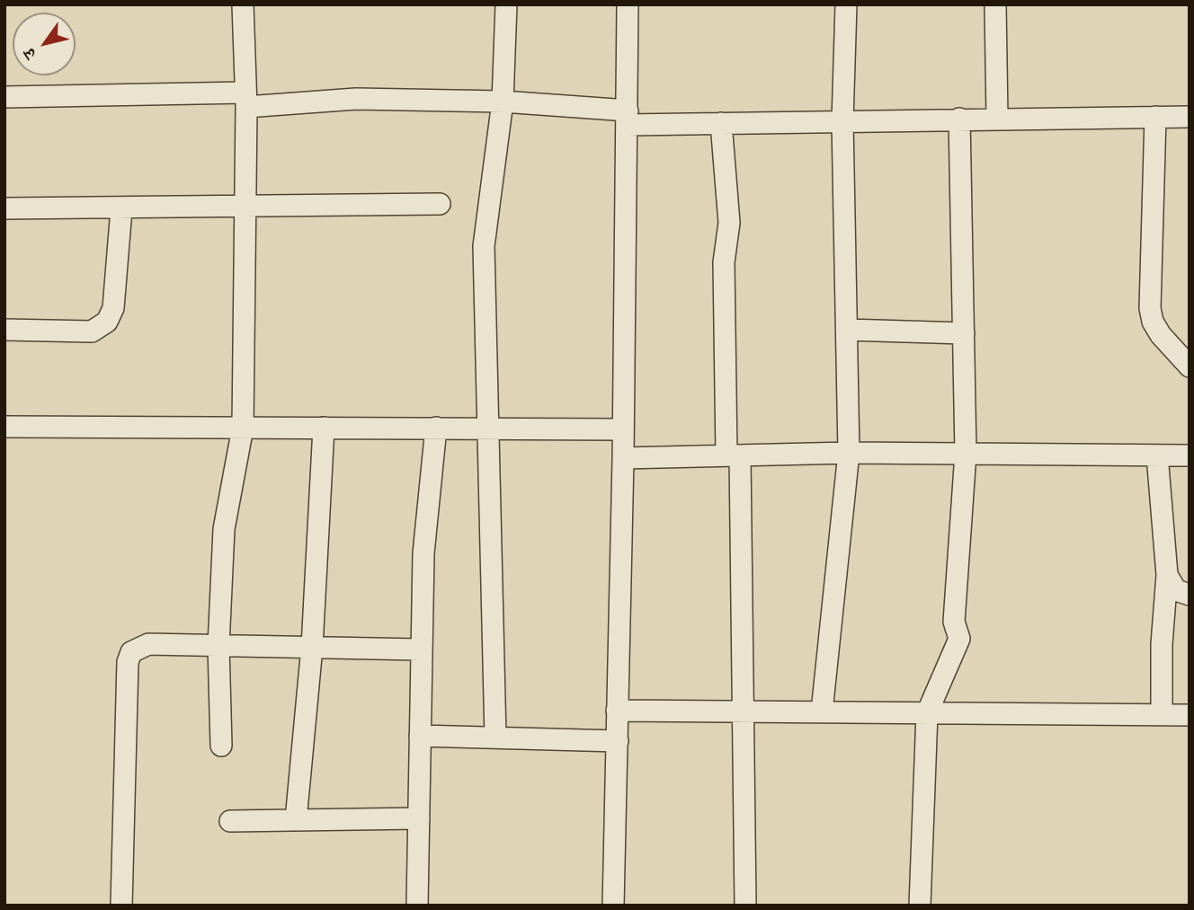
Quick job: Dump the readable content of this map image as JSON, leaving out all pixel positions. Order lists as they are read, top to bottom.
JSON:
{
  "north": "bottom left"
}
